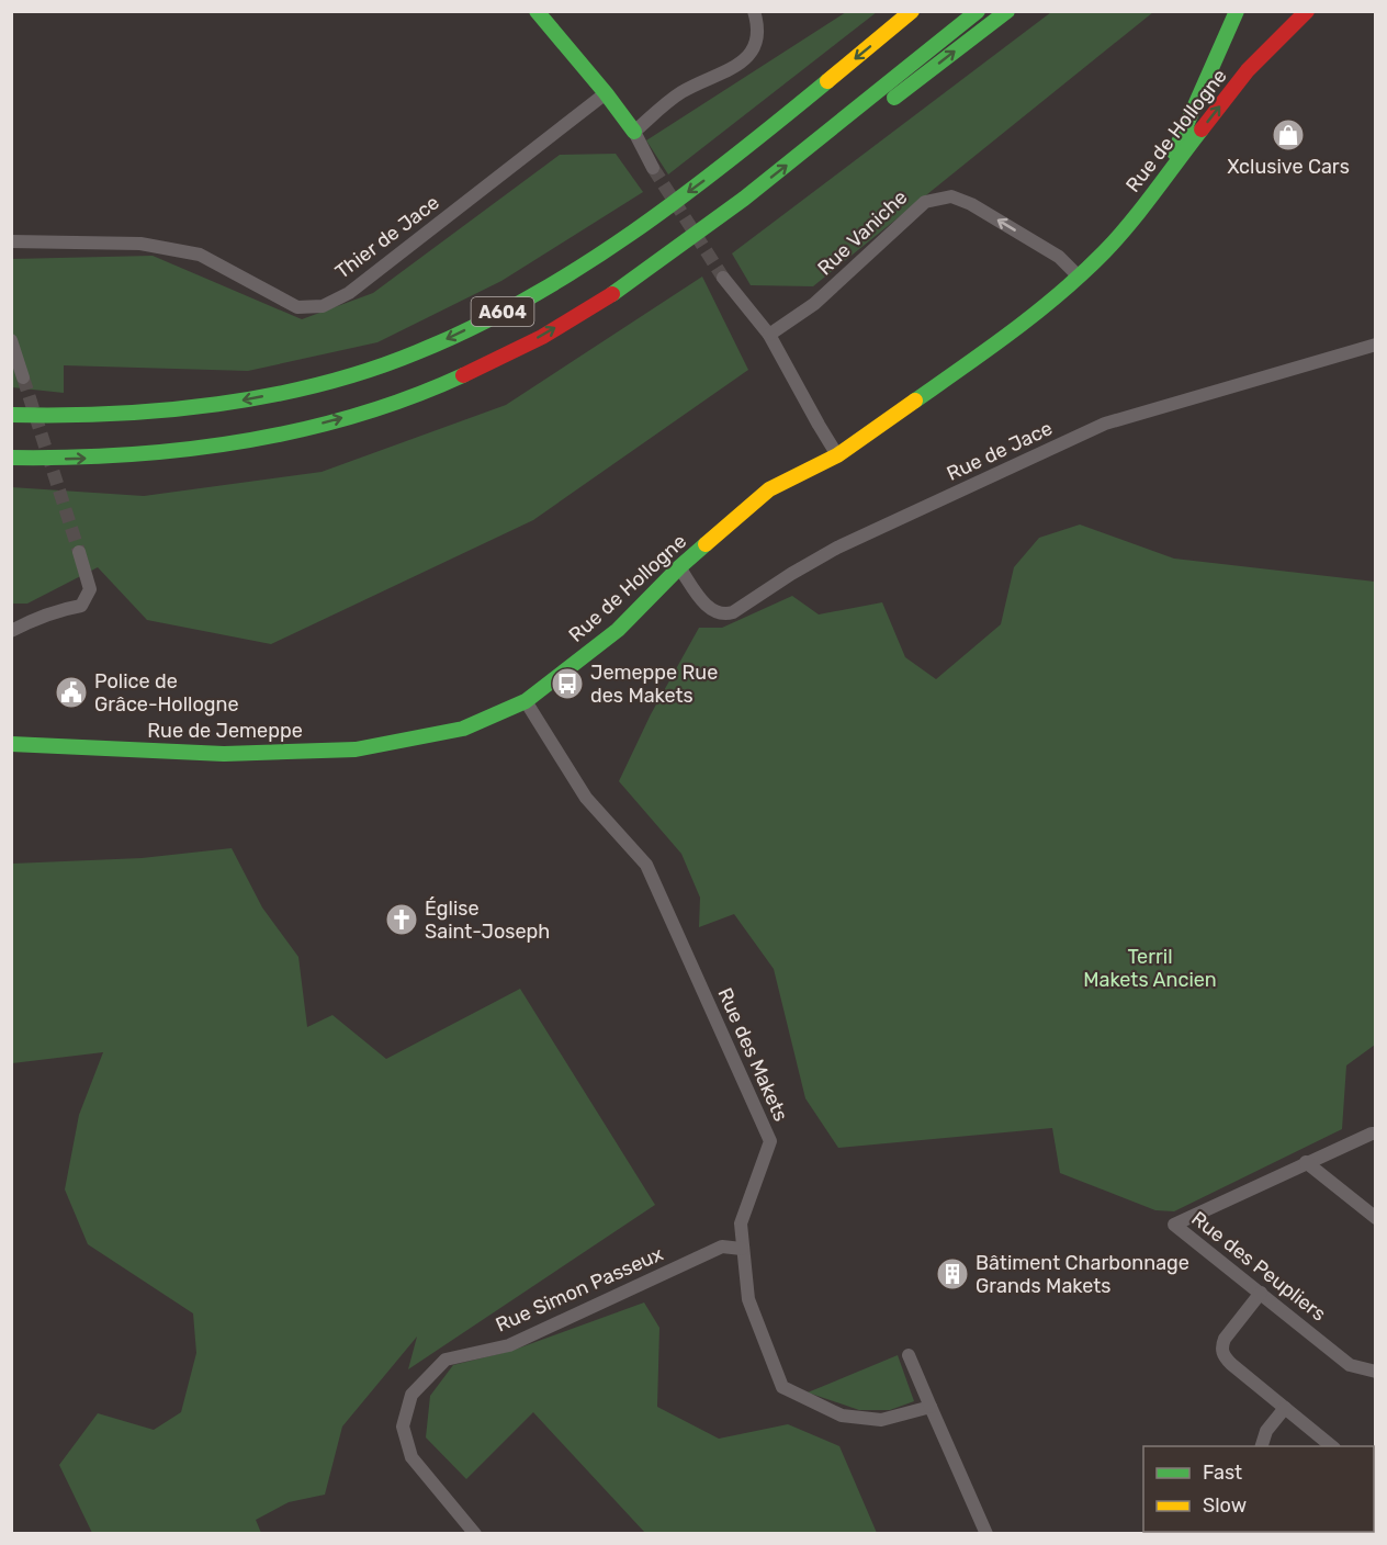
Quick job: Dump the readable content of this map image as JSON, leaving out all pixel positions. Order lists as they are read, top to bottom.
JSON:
{
  "streets": {
    "main road": ["Rue de Hollogne", "A604", "Rue de Jemeppe"],
    "street": [
      "Rue Vaniche",
      "Thier de Jace",
      "Rue de Jace",
      "Rue des Makets",
      "Rue des Peupliers",
      "Rue Simon Passeux"
    ]
  },
  "crossings": [
    ["Rue de Hollogne", "Rue Vaniche"],
    ["Rue de Hollogne", "Rue de Jace"],
    ["Rue de Hollogne", "Rue de Jemeppe"],
    ["Rue de Hollogne", "Rue des Makets"],
    ["Rue des Makets", "Rue Simon Passeux"]
  ],
  "one_way": ["Rue Vaniche"],
  "parks": ["Terril Makets Ancien"],
  "places": {
    "shop": ["Xclusive Cars"],
    "bus stop": ["Jemeppe Rue des Makets"],
    "public building": ["Police de Grâce-Hollogne"],
    "church": ["Église Saint-Joseph"],
    "building": ["Bâtiment Charbonnage Grands Makets"]
  },
  "legend": ["Fast", "Slow"]
}
